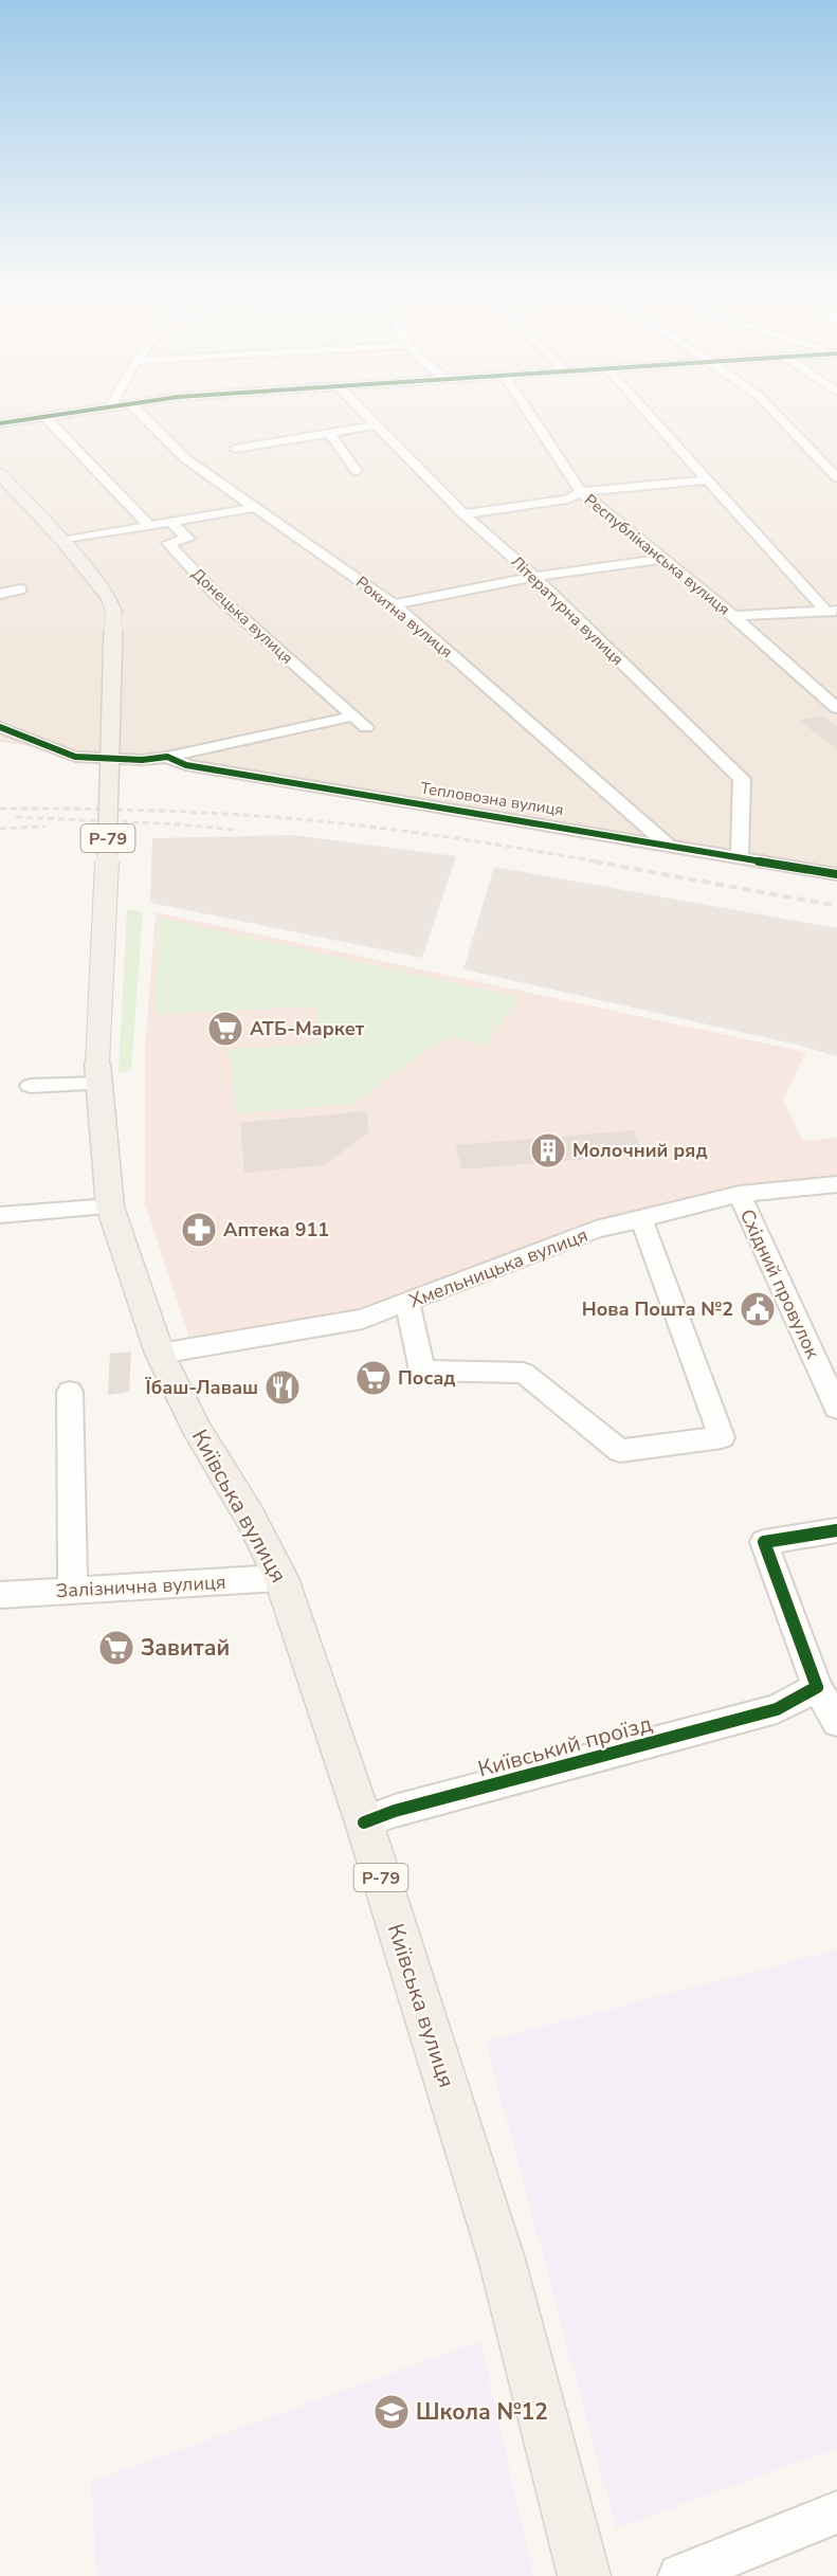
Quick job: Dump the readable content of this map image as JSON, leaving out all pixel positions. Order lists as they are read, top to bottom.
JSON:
{
  "streets": {
    "main road": ["Р-79", "Київська вулиця"],
    "street": [
      "Республіканська вулиця",
      "Літературна вулиця",
      "Донецька вулиця",
      "Рокитна вулиця",
      "Тепловозна вулиця",
      "Хмельницька вулиця",
      "Східний провулок",
      "Залізнична вулиця",
      "Київський проїзд"
    ]
  },
  "crossings": [
    ["Літературна вулиця", "Тепловозна вулиця"],
    ["Рокитна вулиця", "Тепловозна вулиця"],
    ["Р-79", "Київська вулиця"],
    ["Хмельницька вулиця", "Східний провулок"],
    ["Хмельницька вулиця", "Київська вулиця"],
    ["Київська вулиця", "Залізнична вулиця"],
    ["Київська вулиця", "Київський проїзд"]
  ],
  "places": {
    "supermarket": ["АТБ-Маркет", "Посад", "Завитай"],
    "building": ["Молочний ряд"],
    "pharmacy": ["Аптека 911"],
    "public building": ["Нова Пошта №2"],
    "restaurant": ["Їбаш-Лаваш"],
    "school or university": ["Школа №12"]
  }
}
